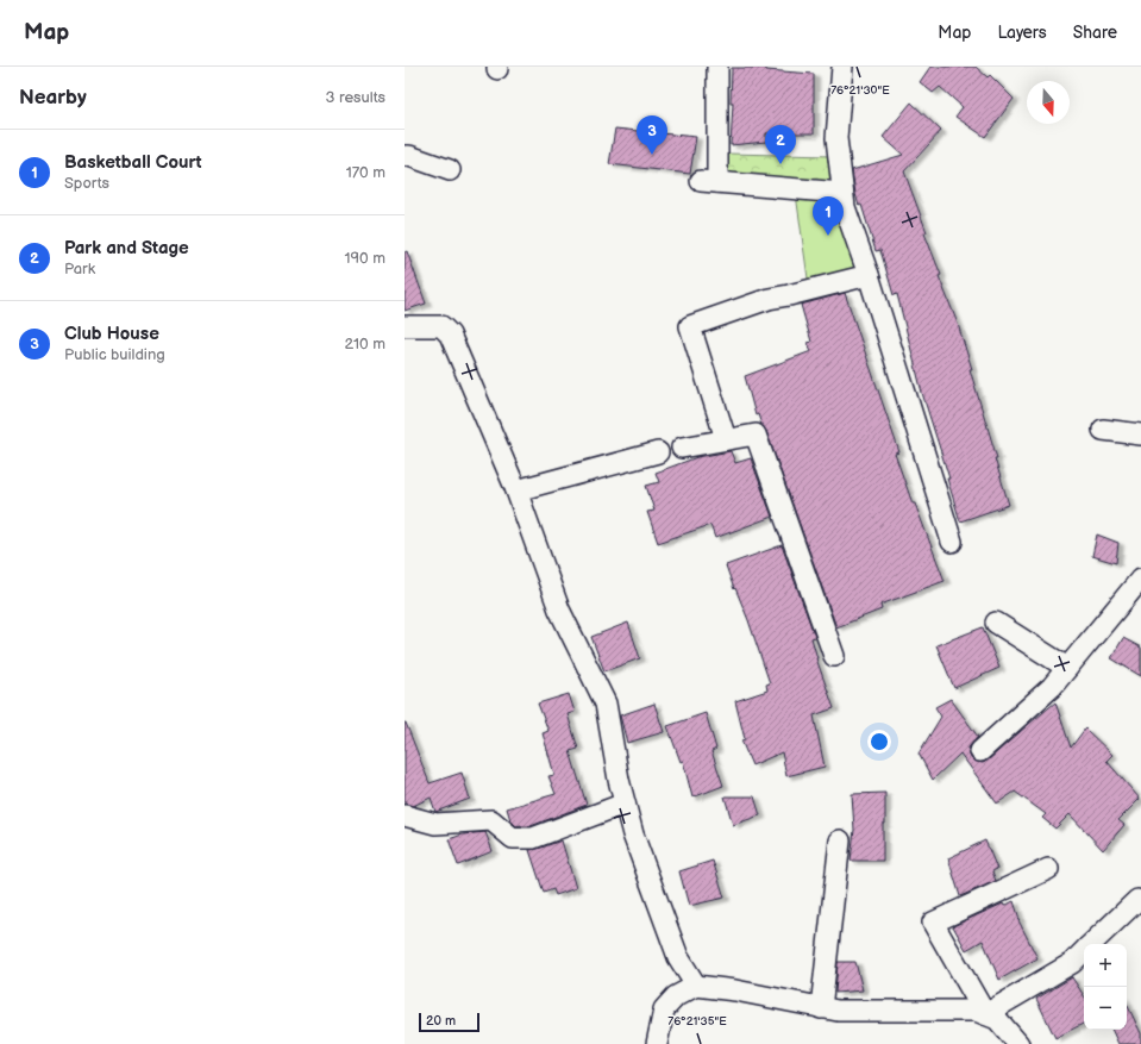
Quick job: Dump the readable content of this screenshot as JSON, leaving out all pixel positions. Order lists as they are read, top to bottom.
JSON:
{
  "scale_bar": "20 m",
  "north": "bottom",
  "page": {
    "header": "Map",
    "nav": ["Map", "Layers", "Share"],
    "heading": ["Nearby", "3 results"],
    "pins": ["3", "2", "1"],
    "list": [
      {
        "mark": "1",
        "name": "Basketball Court",
        "note": "Sports",
        "value": "170 m"
      },
      {
        "mark": "2",
        "name": "Park and Stage",
        "note": "Park",
        "value": "190 m"
      },
      {
        "mark": "3",
        "name": "Club House",
        "note": "Public building",
        "value": "210 m"
      }
    ],
    "map_buttons": ["+", "−"],
    "scale": "20 m"
  },
  "coordinates": ["76°21'30\"E", "76°21'35\"E"]
}
